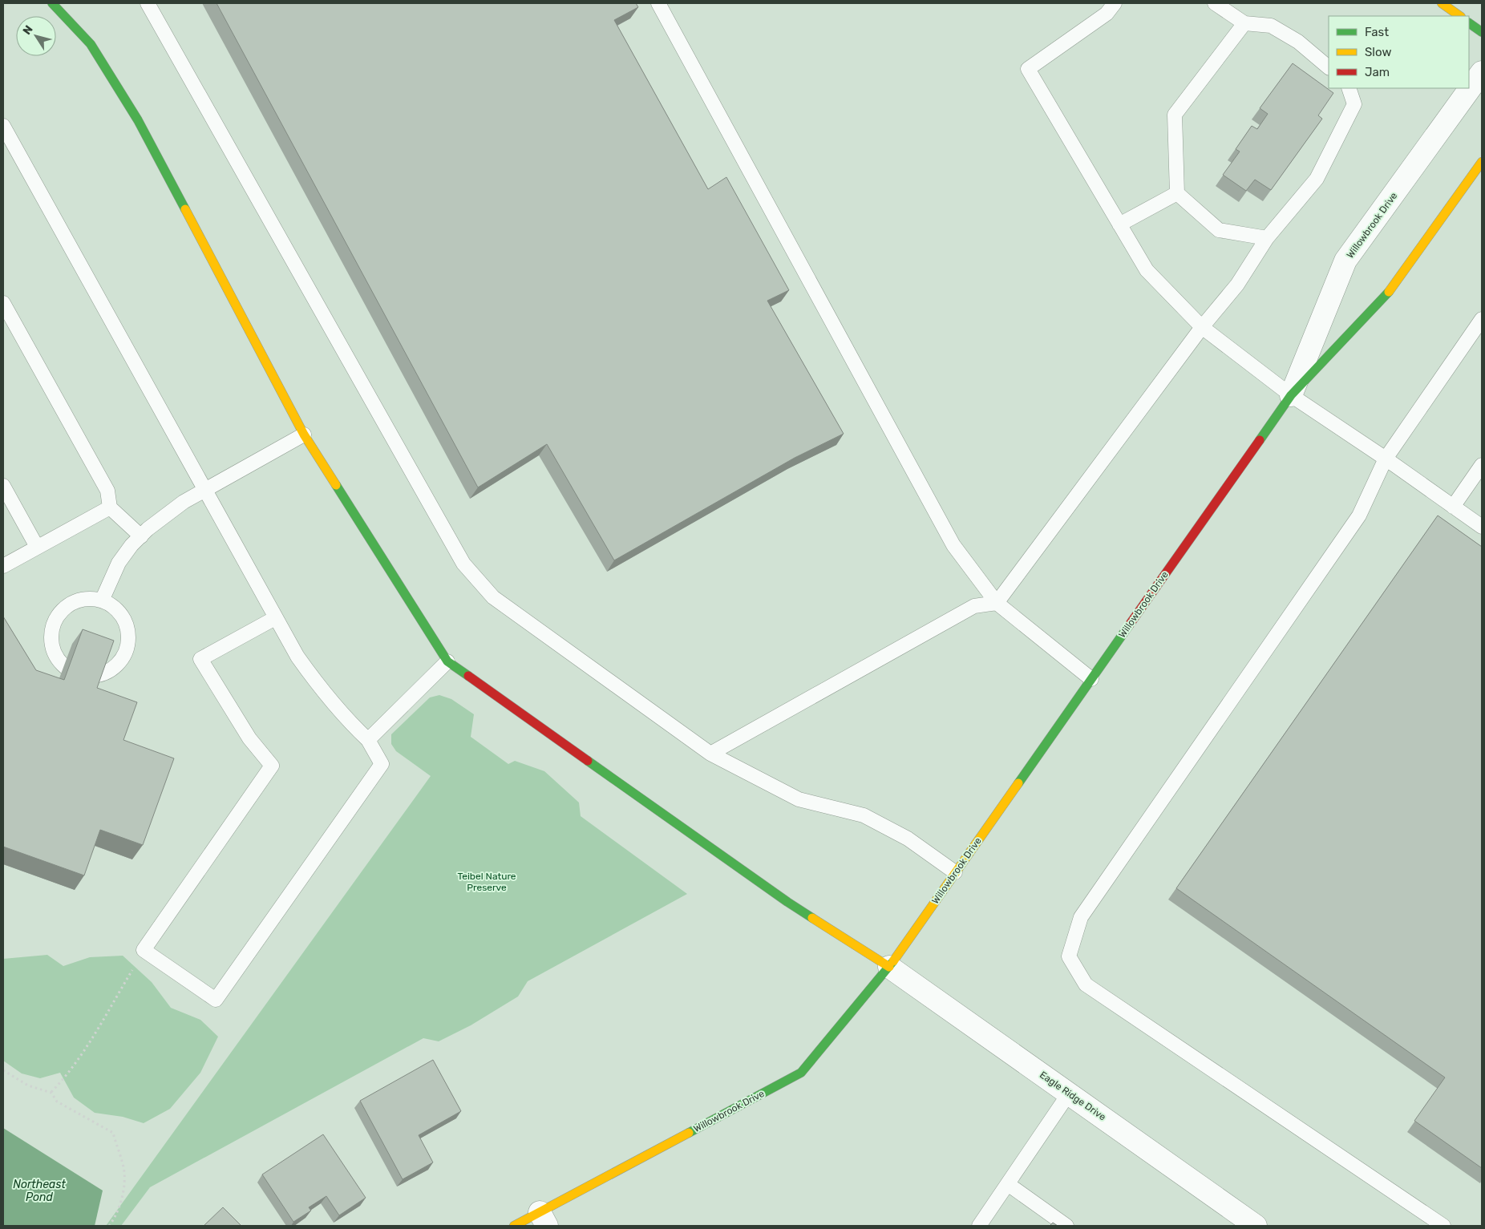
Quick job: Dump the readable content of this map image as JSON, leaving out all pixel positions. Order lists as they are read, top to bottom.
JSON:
{
  "streets": {
    "main road": ["Willowbrook Drive"],
    "street": ["Eagle Ridge Drive"]
  },
  "crossings": [
    ["Willowbrook Drive", "Eagle Ridge Drive"]
  ],
  "water": ["Northeast Pond"],
  "parks": ["Teibel Nature Preserve"],
  "legend": ["Fast", "Slow", "Jam"],
  "north": "top left"
}
